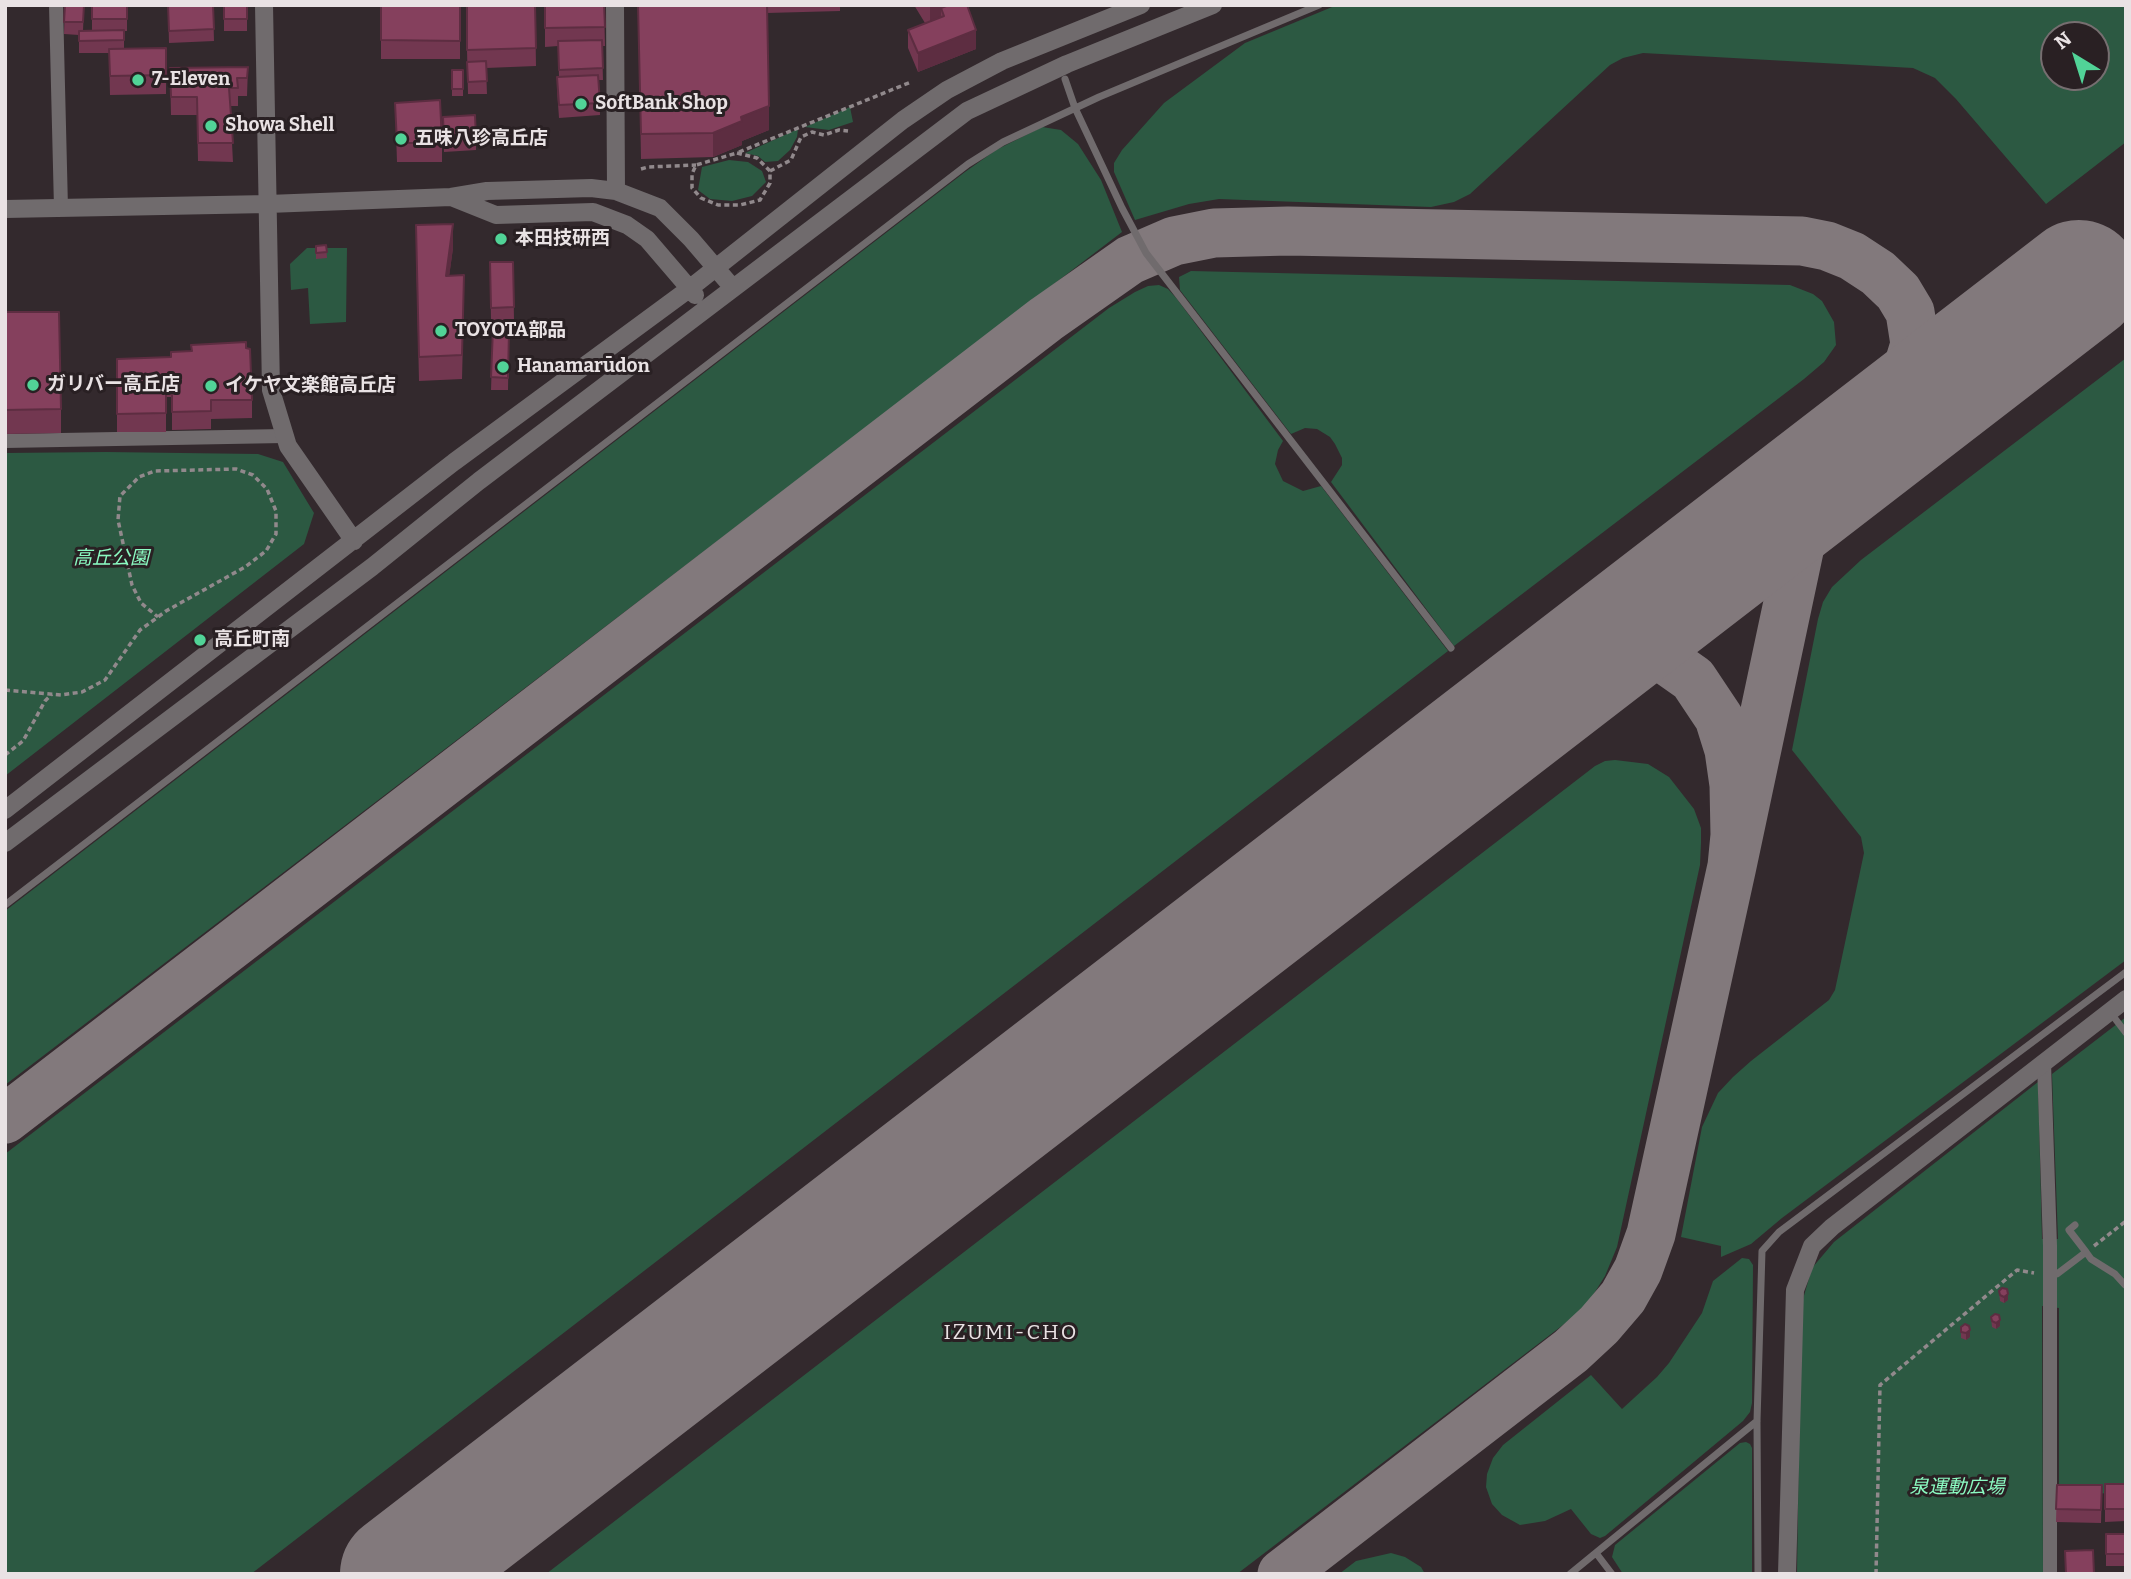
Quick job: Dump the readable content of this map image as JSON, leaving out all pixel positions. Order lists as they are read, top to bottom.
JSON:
{
  "districts": ["IZUMI-CHO"],
  "parks": ["高丘公園", "泉運動広場"],
  "places": [
    "7-Eleven",
    "SoftBank Shop",
    "Showa Shell",
    "五味八珍高丘店",
    "本田技研西",
    "TOYOTA部品",
    "Hanamarūdon",
    "ガリバー高丘店",
    "イケヤ文楽館高丘店",
    "高丘町南"
  ],
  "north": "top left"
}
